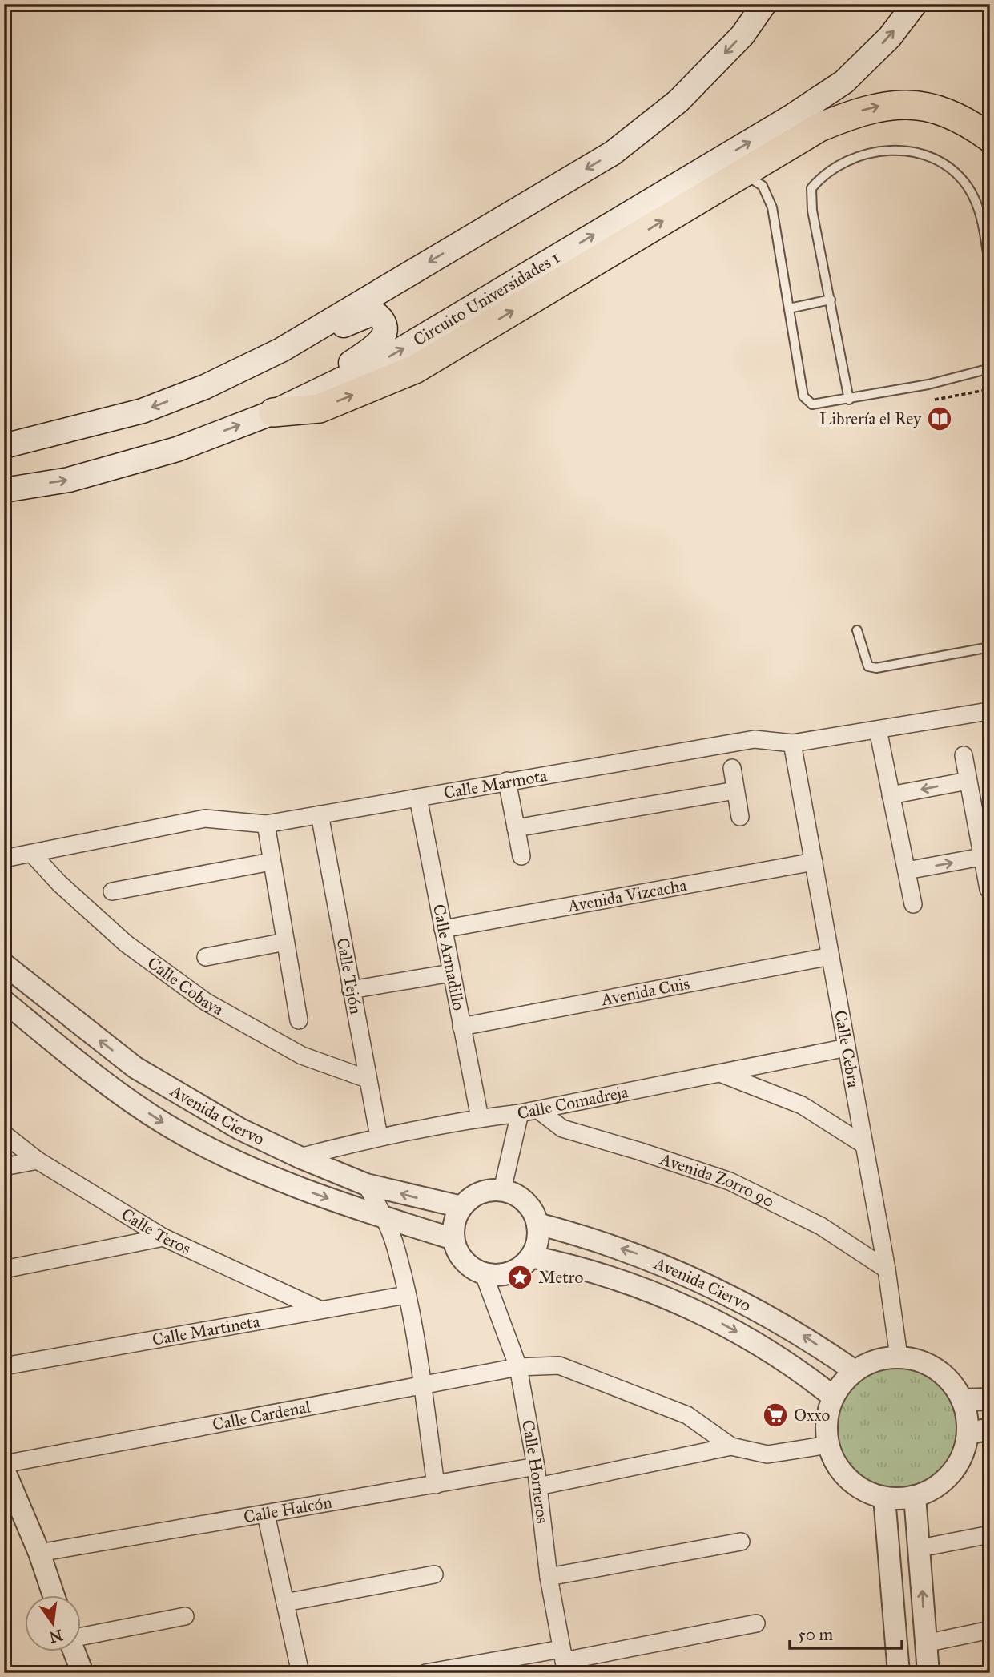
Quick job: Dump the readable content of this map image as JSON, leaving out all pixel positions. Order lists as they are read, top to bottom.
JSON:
{
  "streets": {
    "main road": ["Circuito Universidades 1"],
    "street": [
      "Calle Marmota",
      "Avenida Vizcacha",
      "Calle Armadillo",
      "Calle Tejón",
      "Calle Cobaya",
      "Avenida Cuis",
      "Calle Cebra",
      "Calle Comadreja",
      "Avenida Ciervo",
      "Avenida Zorro 90",
      "Calle Teros",
      "Calle Martineta",
      "Calle Cardenal",
      "Calle Horneros",
      "Calle Halcón"
    ]
  },
  "crossings": [
    ["Calle Marmota", "Calle Armadillo"],
    ["Calle Marmota", "Calle Tejón"],
    ["Calle Marmota", "Calle Cobaya"],
    ["Calle Marmota", "Calle Cebra"],
    ["Avenida Vizcacha", "Calle Armadillo"],
    ["Avenida Vizcacha", "Calle Cebra"],
    ["Calle Armadillo", "Avenida Cuis"],
    ["Calle Armadillo", "Calle Comadreja"],
    ["Calle Tejón", "Calle Cobaya"],
    ["Calle Tejón", "Calle Comadreja"],
    ["Avenida Cuis", "Calle Cebra"],
    ["Calle Cebra", "Calle Comadreja"],
    ["Calle Cebra", "Avenida Ciervo"],
    ["Calle Cebra", "Avenida Zorro 90"],
    ["Calle Comadreja", "Avenida Ciervo"],
    ["Calle Comadreja", "Avenida Zorro 90"],
    ["Avenida Ciervo", "Calle Horneros"],
    ["Calle Teros", "Calle Martineta"],
    ["Calle Cardenal", "Calle Horneros"],
    ["Calle Horneros", "Calle Halcón"]
  ],
  "places": {
    "library": ["Librería el Rey"],
    "place": ["Metro"],
    "supermarket": ["Oxxo"]
  },
  "scale_bar": "50 m",
  "north": "bottom"
}
